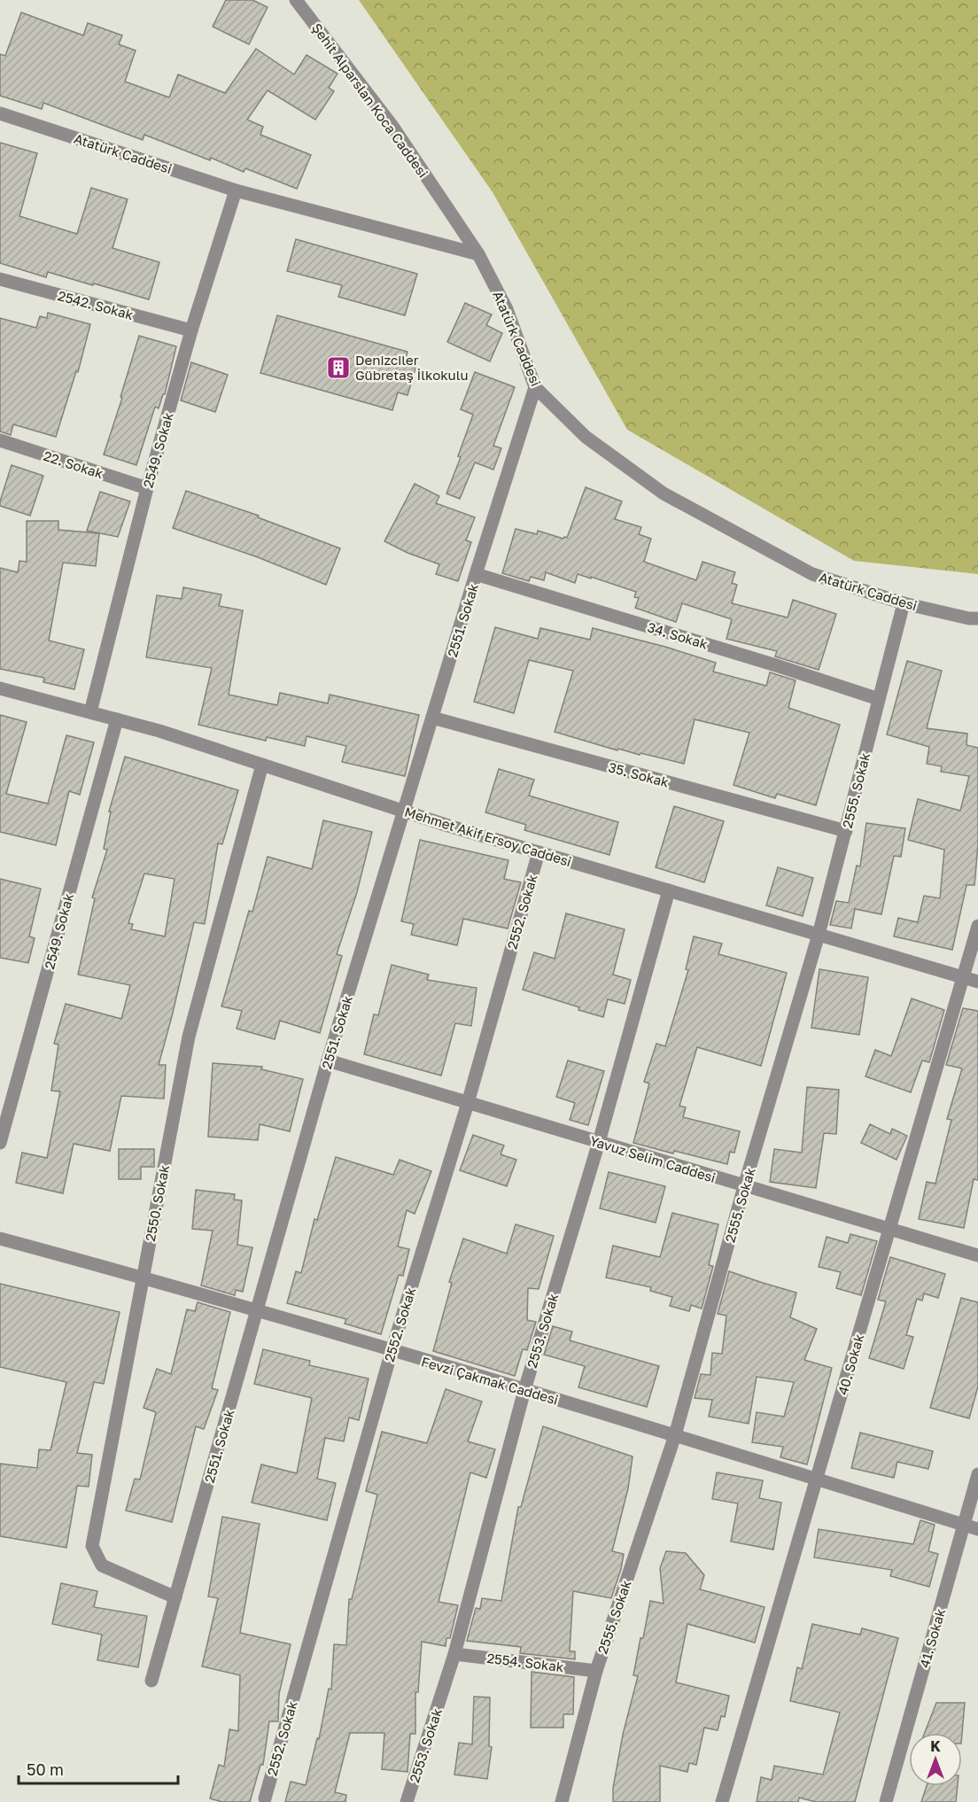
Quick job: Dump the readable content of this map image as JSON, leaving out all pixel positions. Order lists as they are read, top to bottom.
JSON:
{
  "streets": {
    "street": [
      "Şehit Alparslan Koca Caddesi",
      "Atatürk Caddesi",
      "2542. Sokak",
      "2549. Sokak",
      "22. Sokak",
      "2551. Sokak",
      "34. Sokak",
      "35. Sokak",
      "2555. Sokak",
      "Mehmet Akif Ersoy Caddesi",
      "2552. Sokak",
      "Yavuz Selim Caddesi",
      "2550. Sokak",
      "2553. Sokak",
      "40. Sokak",
      "Fevzi Çakmak Caddesi",
      "41. Sokak",
      "2554. Sokak"
    ]
  },
  "crossings": [
    ["Şehit Alparslan Koca Caddesi", "Atatürk Caddesi"],
    ["Atatürk Caddesi", "2549. Sokak"],
    ["Atatürk Caddesi", "2551. Sokak"],
    ["Atatürk Caddesi", "2555. Sokak"],
    ["2542. Sokak", "2549. Sokak"],
    ["2549. Sokak", "22. Sokak"],
    ["2549. Sokak", "Mehmet Akif Ersoy Caddesi"],
    ["2551. Sokak", "34. Sokak"],
    ["2551. Sokak", "35. Sokak"],
    ["2551. Sokak", "Mehmet Akif Ersoy Caddesi"],
    ["2551. Sokak", "Yavuz Selim Caddesi"],
    ["2551. Sokak", "2550. Sokak"],
    ["2551. Sokak", "Fevzi Çakmak Caddesi"],
    ["34. Sokak", "2555. Sokak"],
    ["35. Sokak", "2555. Sokak"],
    ["2555. Sokak", "Mehmet Akif Ersoy Caddesi"],
    ["2555. Sokak", "Yavuz Selim Caddesi"],
    ["2555. Sokak", "Fevzi Çakmak Caddesi"],
    ["2555. Sokak", "2554. Sokak"],
    ["Mehmet Akif Ersoy Caddesi", "2552. Sokak"],
    ["Mehmet Akif Ersoy Caddesi", "2550. Sokak"],
    ["Mehmet Akif Ersoy Caddesi", "2553. Sokak"],
    ["Mehmet Akif Ersoy Caddesi", "40. Sokak"],
    ["2552. Sokak", "Yavuz Selim Caddesi"],
    ["2552. Sokak", "Fevzi Çakmak Caddesi"],
    ["Yavuz Selim Caddesi", "2553. Sokak"],
    ["Yavuz Selim Caddesi", "40. Sokak"],
    ["2550. Sokak", "Fevzi Çakmak Caddesi"],
    ["2553. Sokak", "Fevzi Çakmak Caddesi"],
    ["2553. Sokak", "2554. Sokak"],
    ["40. Sokak", "Fevzi Çakmak Caddesi"],
    ["Fevzi Çakmak Caddesi", "41. Sokak"]
  ],
  "places": {
    "building": ["Denizciler Gübretaş İlkokulu"]
  },
  "scale_bar": "50 m",
  "north": "top"
}
